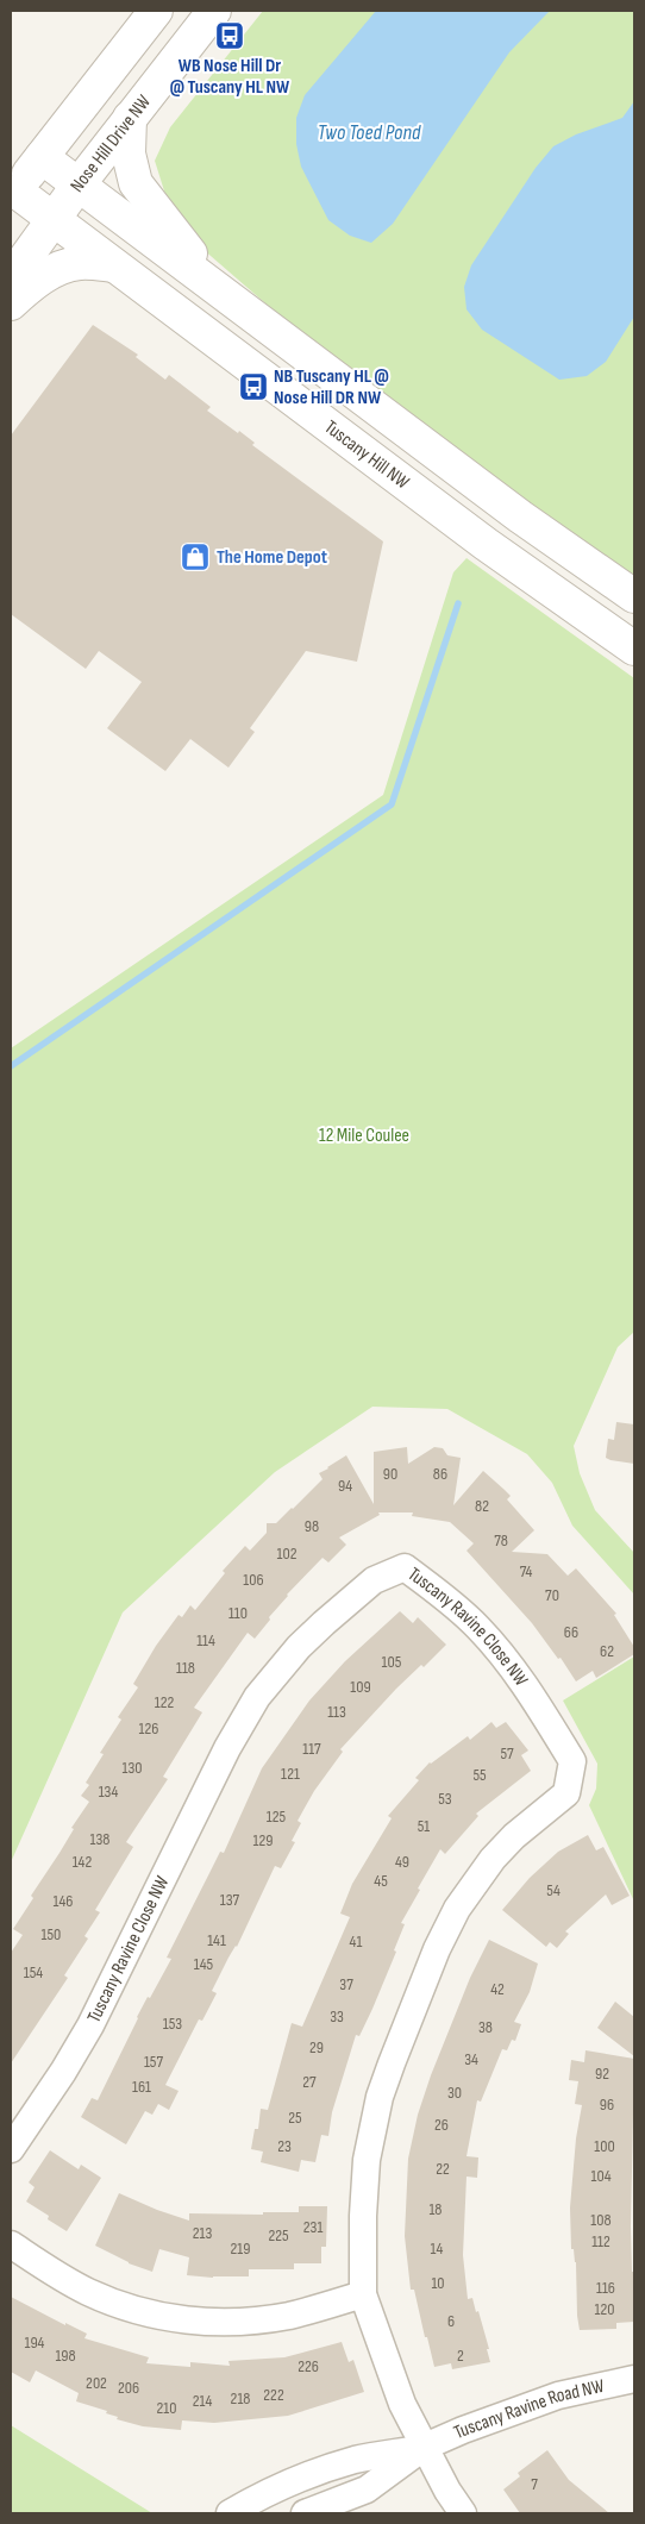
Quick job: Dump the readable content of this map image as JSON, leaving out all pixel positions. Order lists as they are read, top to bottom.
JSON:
{
  "streets": {
    "street": [
      "Nose Hill Drive NW",
      "Tuscany Hill NW",
      "Tuscany Ravine Close NW",
      "Tuscany Ravine Road NW"
    ]
  },
  "crossings": [
    ["Nose Hill Drive NW", "Tuscany Hill NW"],
    ["Tuscany Ravine Close NW", "Tuscany Ravine Road NW"]
  ],
  "water": ["Two Toed Pond"],
  "parks": ["12 Mile Coulee"],
  "places": {
    "bus stop": ["WB Nose Hill Dr @ Tuscany HL NW", "NB Tuscany HL @ Nose Hill DR NW"],
    "shop": ["The Home Depot"]
  },
  "house_numbers": [
    "90",
    "86",
    "94",
    "82",
    "98",
    "78",
    "102",
    "74",
    "106",
    "70",
    "110",
    "66",
    "114",
    "62",
    "105",
    "118",
    "109",
    "122",
    "113",
    "126",
    "117",
    "57",
    "130",
    "121",
    "55",
    "134",
    "53",
    "125",
    "51",
    "138",
    "129",
    "142",
    "49",
    "45",
    "54",
    "137",
    "146",
    "150",
    "141",
    "41",
    "145",
    "154",
    "37",
    "42",
    "33",
    "153",
    "38",
    "29",
    "34",
    "157",
    "92",
    "27",
    "161",
    "30",
    "96",
    "25",
    "26",
    "23",
    "100",
    "22",
    "104",
    "18",
    "108",
    "231",
    "213",
    "225",
    "112",
    "219",
    "14",
    "10",
    "116",
    "120",
    "6",
    "194",
    "198",
    "2",
    "226",
    "202",
    "206",
    "222",
    "218",
    "214",
    "210",
    "7"
  ]
}
